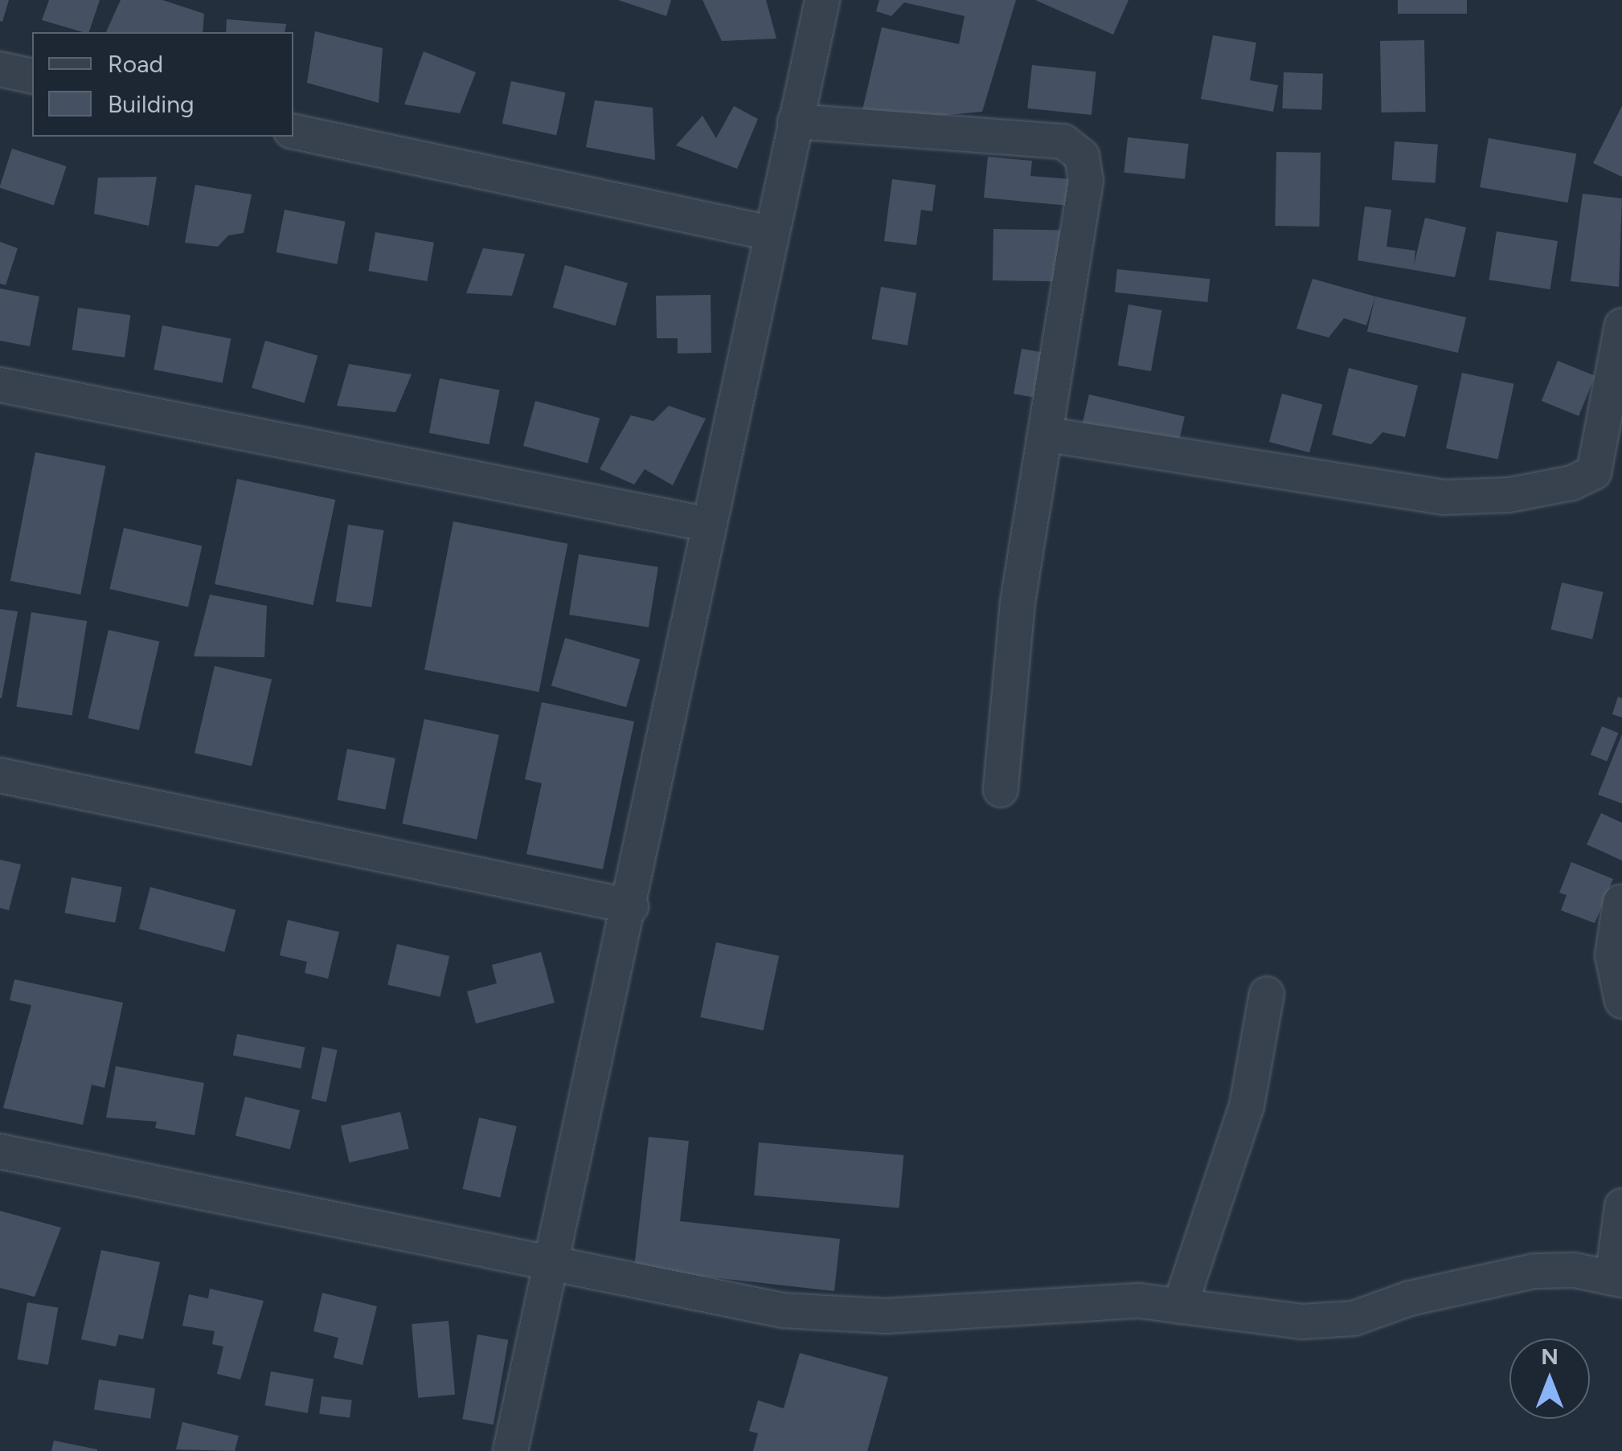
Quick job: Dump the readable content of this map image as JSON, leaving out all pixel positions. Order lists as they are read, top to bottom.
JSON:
{
  "legend": ["Road", "Building"],
  "north": "top"
}
